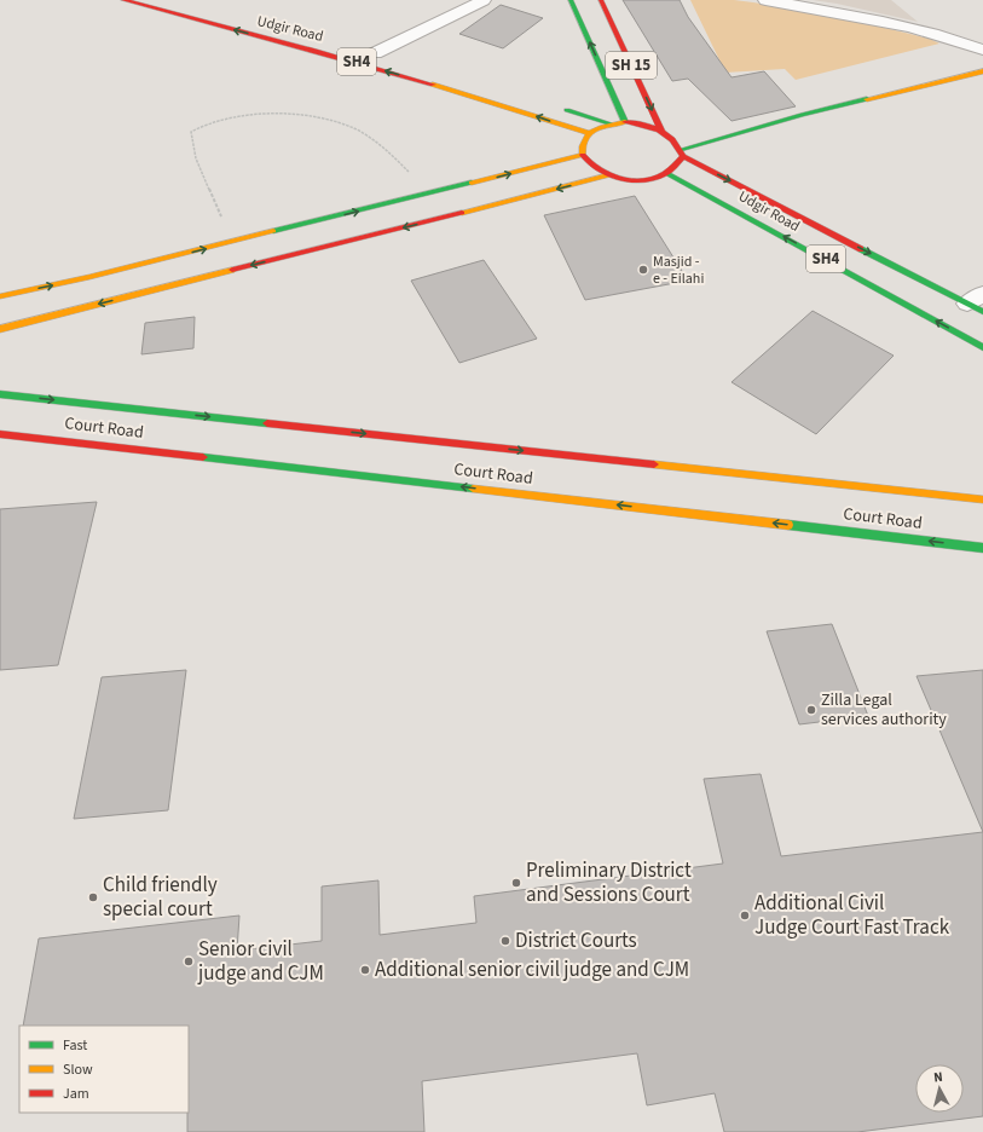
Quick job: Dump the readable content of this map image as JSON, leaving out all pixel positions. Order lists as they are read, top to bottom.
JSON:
{
  "streets": {
    "main road": [
      "Udgir Road",
      "SH4",
      "SH 15",
      "Court Road"
    ]
  },
  "crossings": [
    ["Udgir Road", "SH 15"]
  ],
  "places": [
    "Masjid - e - Eilahi",
    "Zilla Legal services authority",
    "Preliminary District and Sessions Court",
    "Child friendly special court",
    "Additional Civil Judge Court Fast Track",
    "District Courts",
    "Senior civil judge and CJM",
    "Additional senior civil judge and CJM"
  ],
  "legend": ["Fast", "Slow", "Jam"],
  "north": "top"
}
